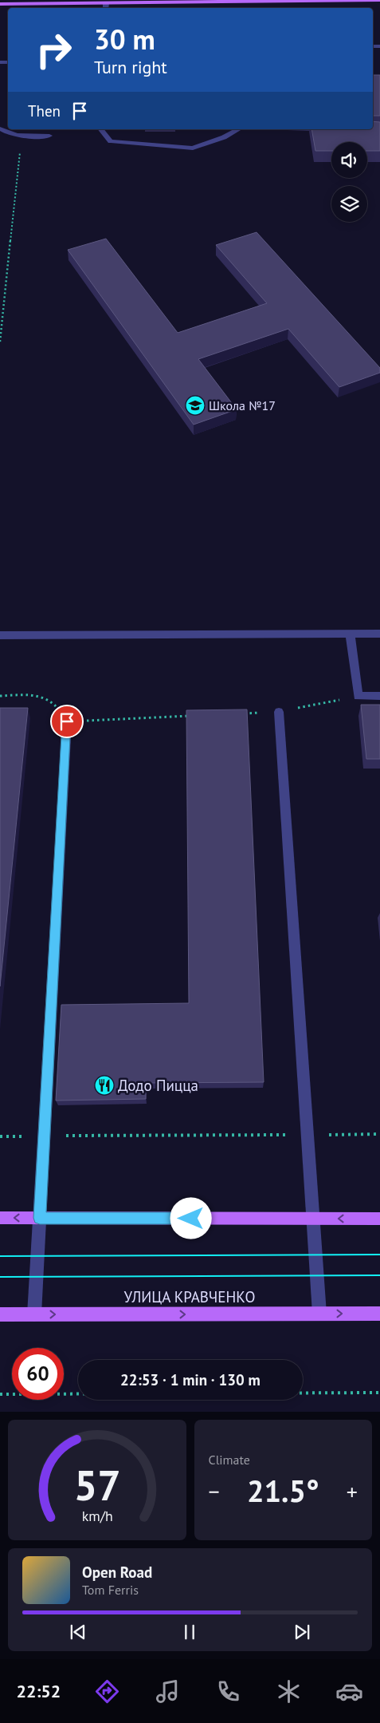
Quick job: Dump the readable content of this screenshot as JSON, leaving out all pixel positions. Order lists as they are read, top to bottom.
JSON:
{
  "streets": {
    "main road": ["УЛИЦА КРАВЧЕНКО"]
  },
  "one_way": ["УЛИЦА КРАВЧЕНКО"],
  "places": {
    "school or university": ["Школа №17"],
    "restaurant": ["Додо Пицца"]
  },
  "page": {
    "turn": ["30 m", "Turn right"],
    "then": "Then",
    "limit": "60",
    "trip": "22:53 · 1 min · 130 m",
    "tile": "Climate",
    "heat": ["−", "21.5°", "+"],
    "song": ["Open Road", "Tom Ferris"],
    "tabs": "22:52",
    "gauge": ["57", "km/h"]
  }
}
